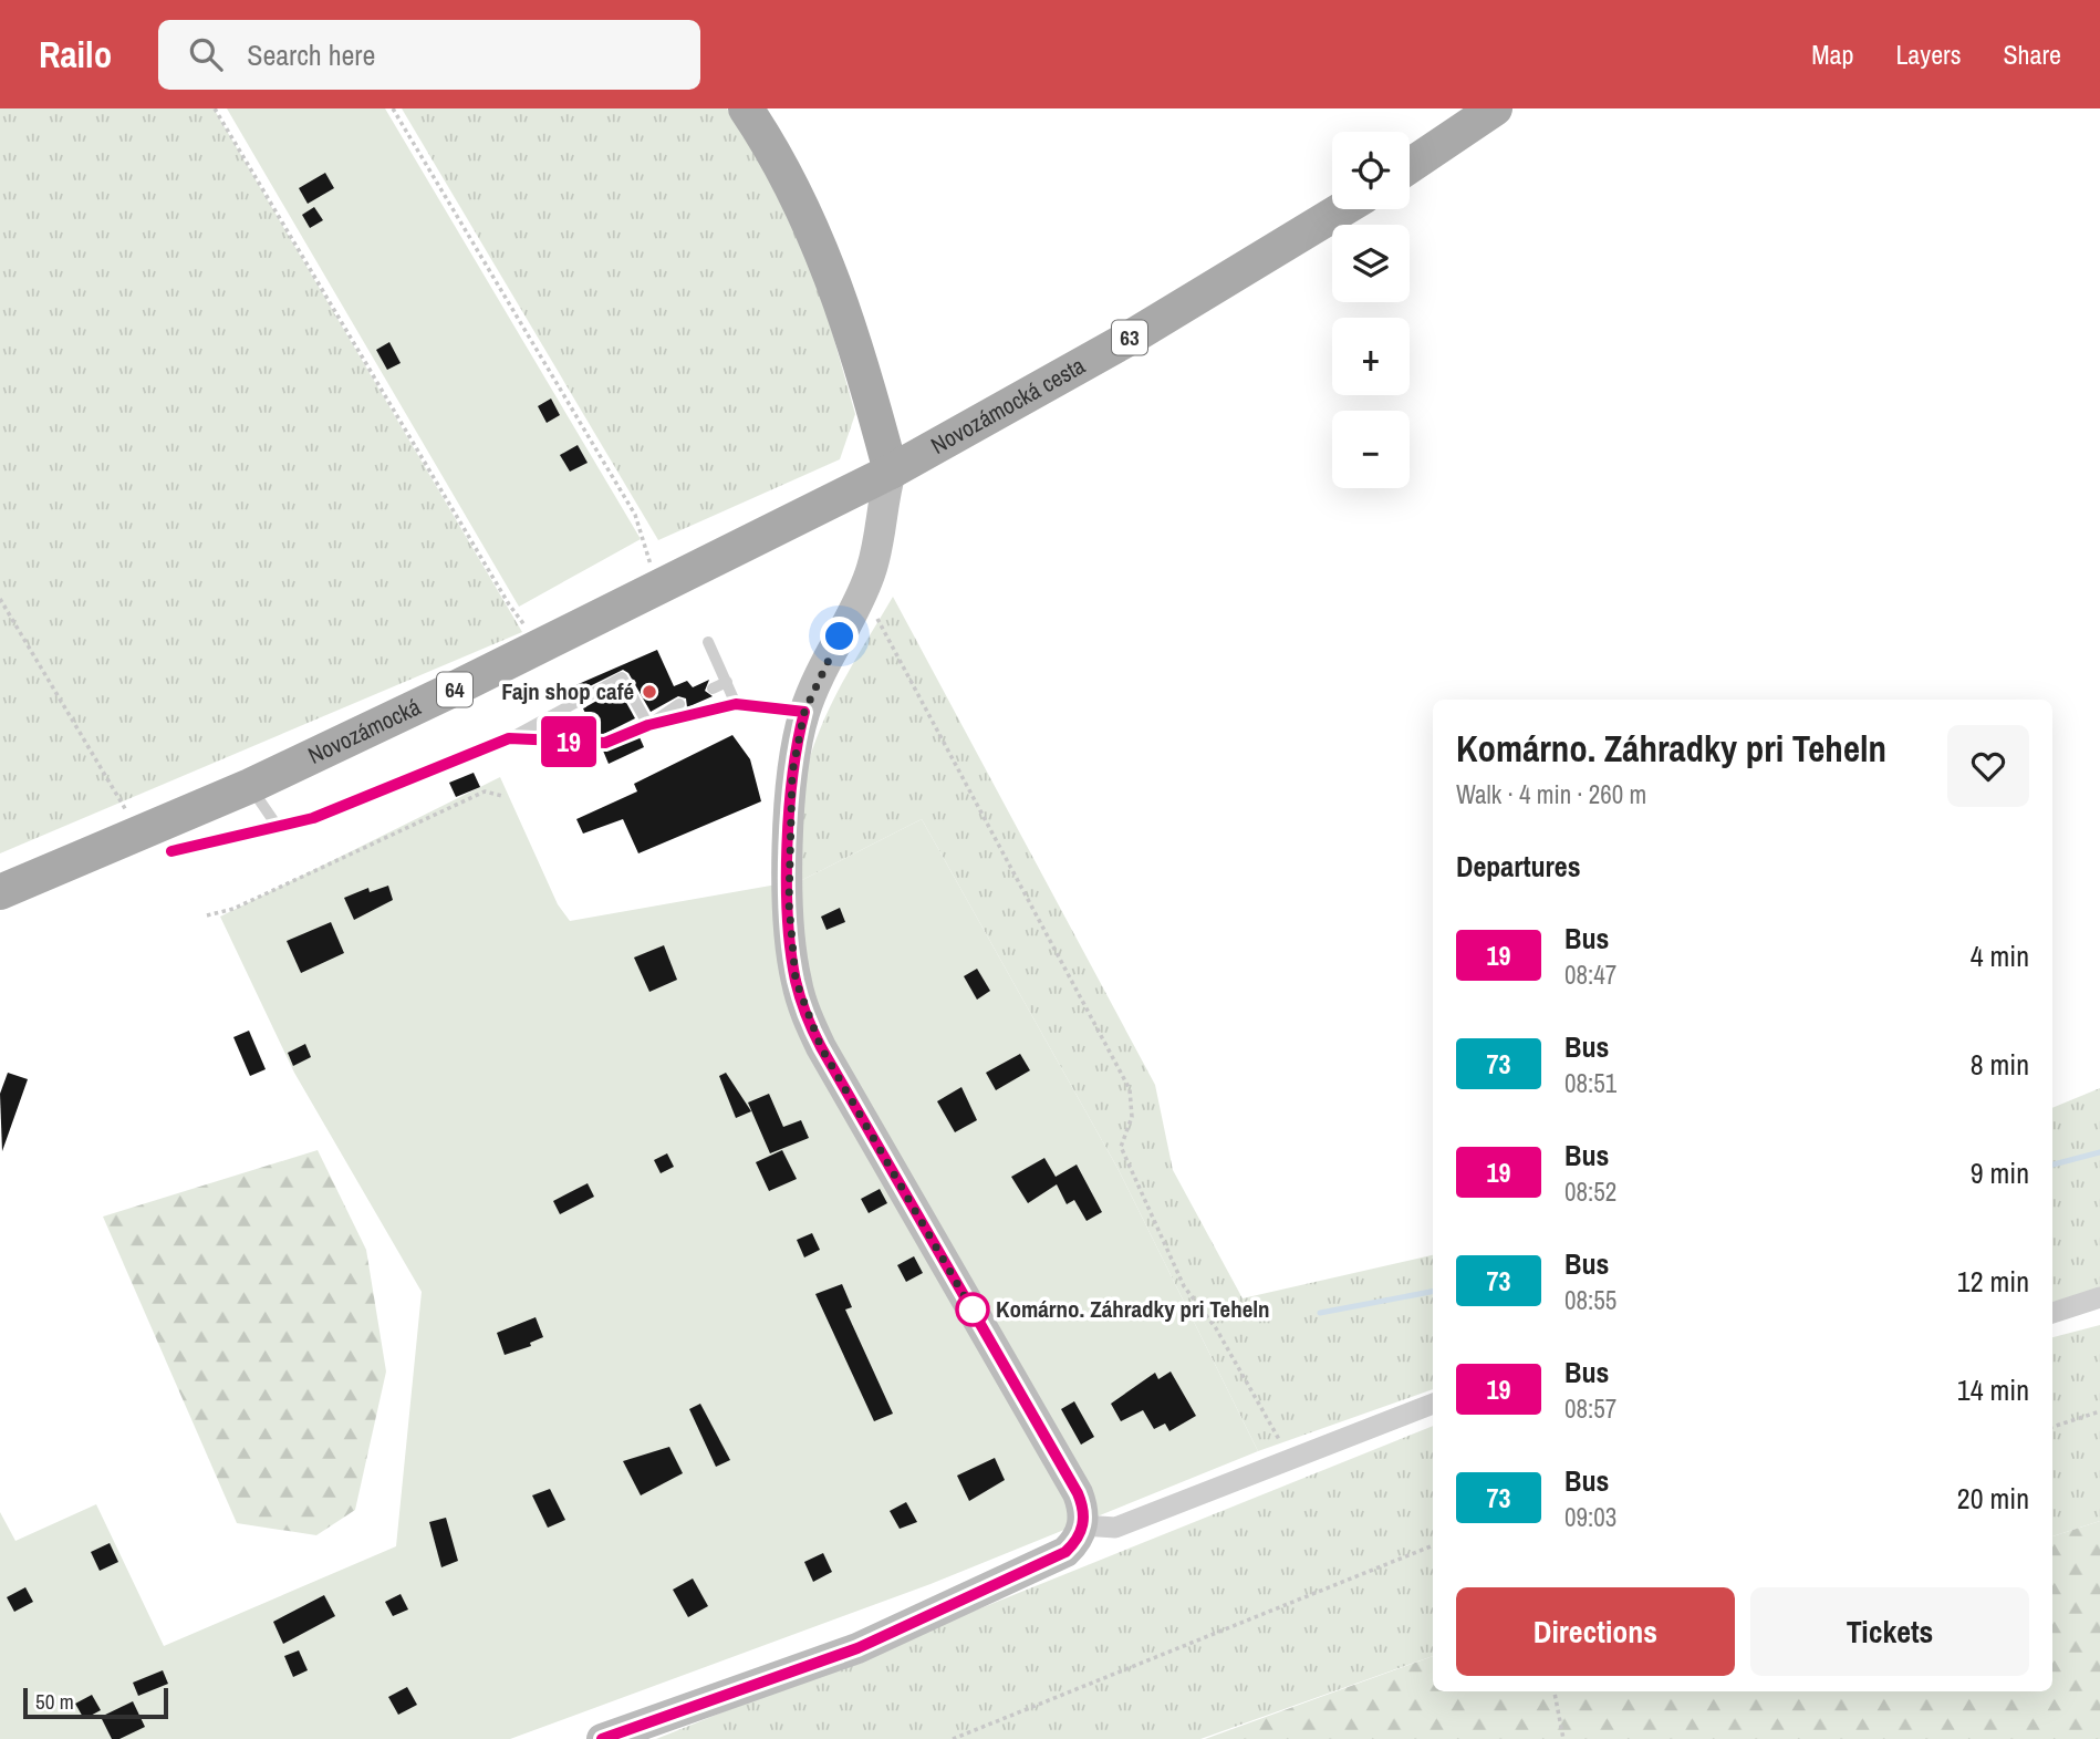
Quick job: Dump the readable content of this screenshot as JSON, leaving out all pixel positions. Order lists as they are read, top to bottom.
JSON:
{
  "streets": {
    "main road": [
      "63",
      "Novozámocká cesta",
      "64",
      "Novozámocká"
    ]
  },
  "crossings": [
    ["Novozámocká cesta", "Novozámocká"]
  ],
  "places": ["Fajn shop café", "Komárno. Záhradky pri Teheln"],
  "lines": ["bus line 19"],
  "scale_bar": "50 m",
  "page": {
    "header": "Railo",
    "search": "Search here",
    "nav": ["Map", "Layers", "Share"],
    "on_map": "19",
    "map_buttons": ["+", "−"],
    "heading": [
      ["Komárno. Záhradky pri Teheln", "Walk · 4 min · 260 m"],
      "Departures"
    ],
    "list": [
      {
        "mark": "19",
        "name": "Bus",
        "note": "08:47",
        "value": "4 min"
      },
      {
        "mark": "73",
        "name": "Bus",
        "note": "08:51",
        "value": "8 min"
      },
      {
        "mark": "19",
        "name": "Bus",
        "note": "08:52",
        "value": "9 min"
      },
      {
        "mark": "73",
        "name": "Bus",
        "note": "08:55",
        "value": "12 min"
      },
      {
        "mark": "19",
        "name": "Bus",
        "note": "08:57",
        "value": "14 min"
      },
      {
        "mark": "73",
        "name": "Bus",
        "note": "09:03",
        "value": "20 min"
      }
    ],
    "buttons": ["Directions", "Tickets"],
    "scale": "50 m"
  }
}
